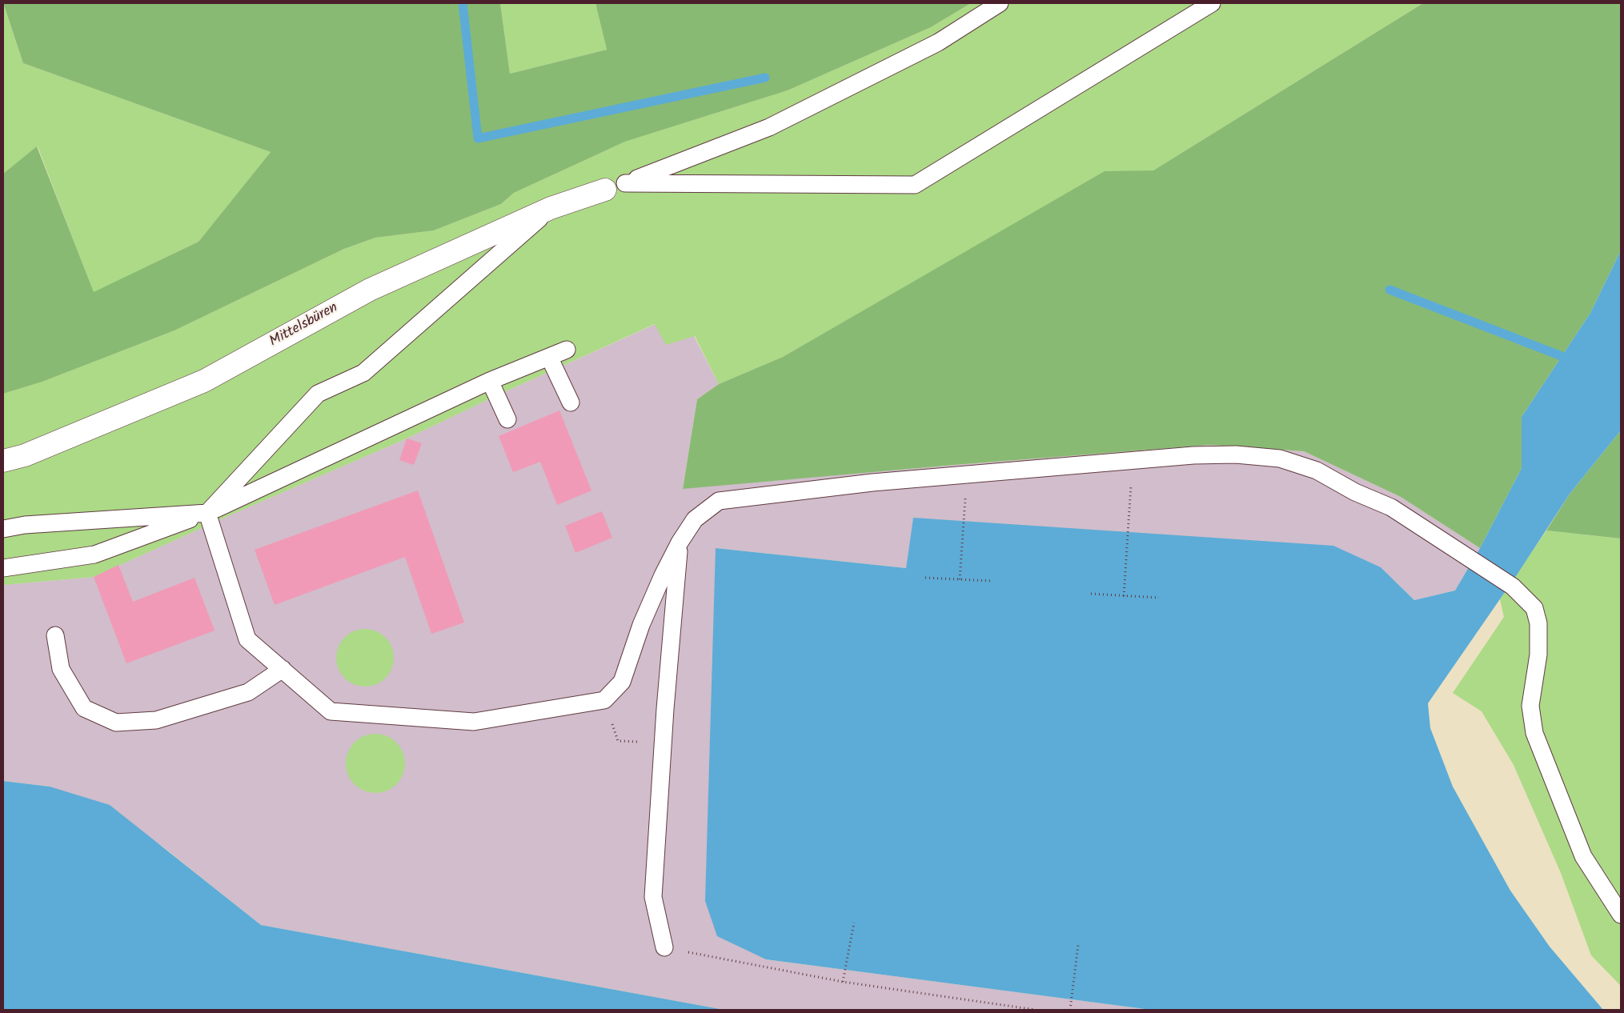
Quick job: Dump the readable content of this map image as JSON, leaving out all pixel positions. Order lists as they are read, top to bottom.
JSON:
{
  "streets": {
    "street": ["Mittelsbüren"]
  }
}
